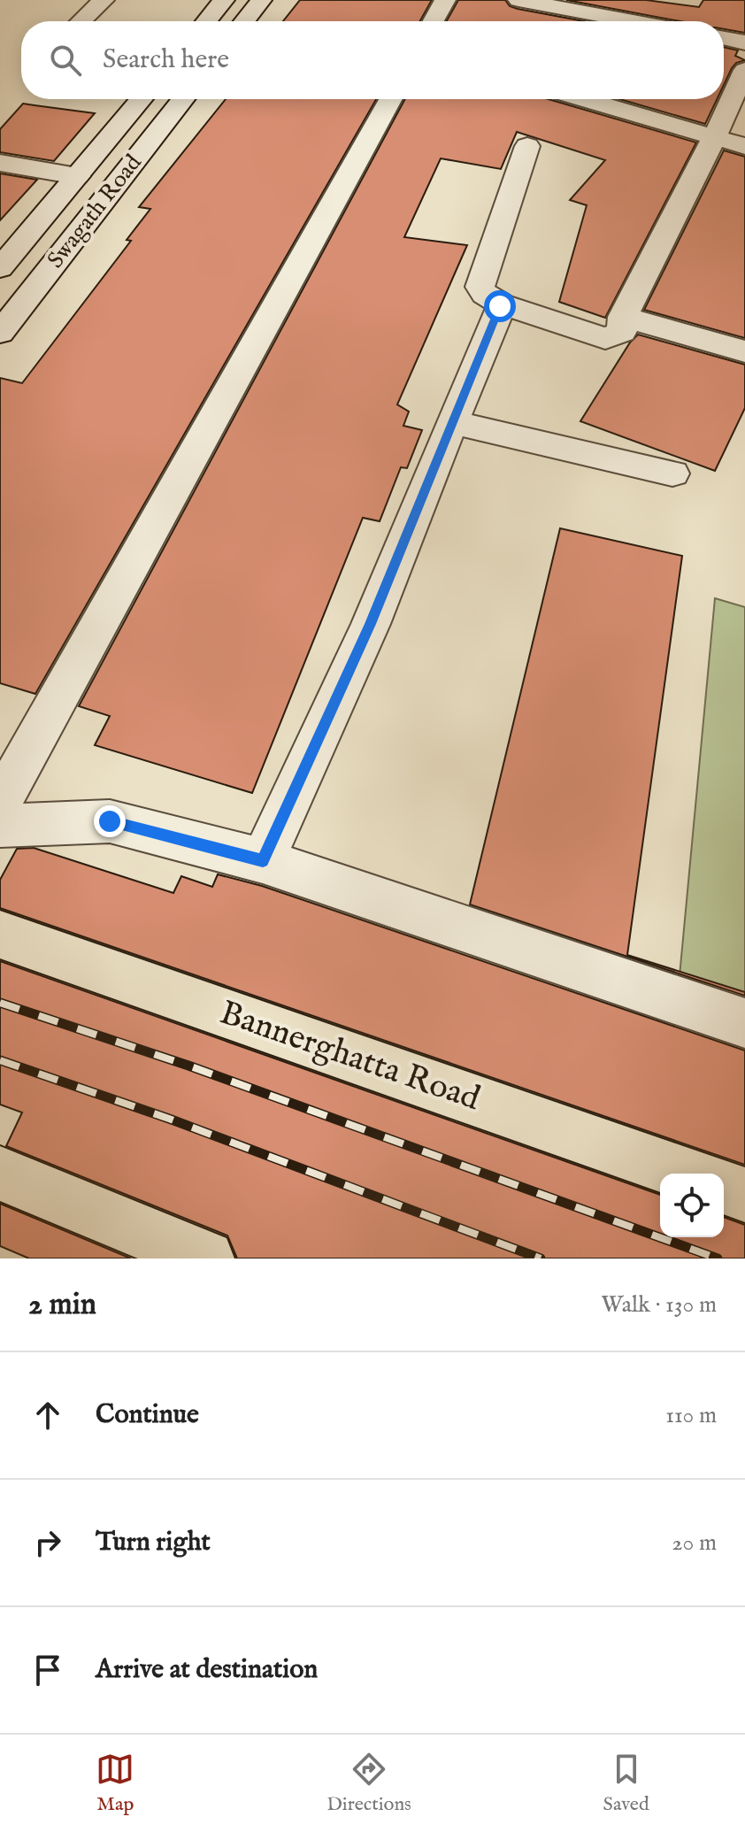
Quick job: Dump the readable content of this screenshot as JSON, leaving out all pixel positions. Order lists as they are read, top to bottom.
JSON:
{
  "streets": {
    "main road": ["Bannerghatta Road"],
    "street": ["Swagath Road"]
  },
  "page": {
    "search": "Search here",
    "heading": ["2 min", "Walk · 130 m"],
    "list": [
      ["Continue", "110 m"],
      ["Turn right", "20 m"],
      "Arrive at destination"
    ],
    "nav": ["Map", "Directions", "Saved"]
  }
}
